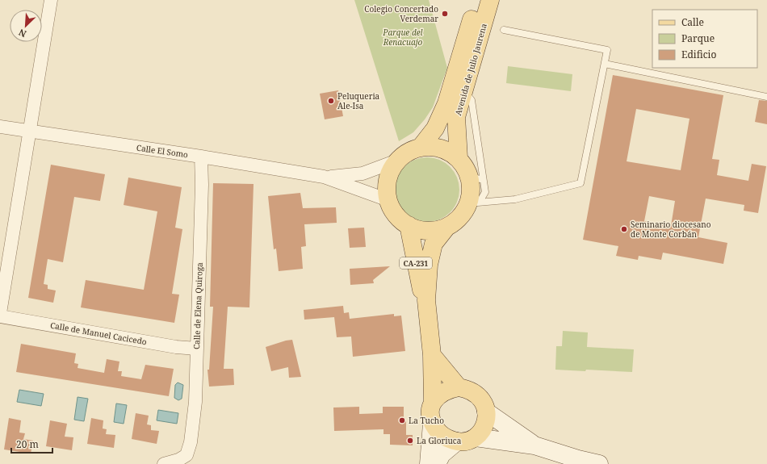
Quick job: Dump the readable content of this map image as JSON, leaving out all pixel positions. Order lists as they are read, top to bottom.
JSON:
{
  "streets": {
    "main road": ["Avenida de Julio Jaurena", "CA-231"],
    "street": ["Calle El Somo", "Calle de Elena Quiroga", "Calle de Manuel Cacicedo"]
  },
  "crossings": [
    ["Avenida de Julio Jaurena", "Calle El Somo"],
    ["Avenida de Julio Jaurena", "CA-231"],
    ["Calle El Somo", "CA-231"],
    ["Calle El Somo", "Calle de Elena Quiroga"],
    ["Calle de Elena Quiroga", "Calle de Manuel Cacicedo"]
  ],
  "parks": ["Parque del Renacuajo"],
  "places": [
    "Colegio Concertado Verdemar",
    "Peluqueria Ale-Isa",
    "Seminario diocesano de Monte Corbán",
    "La Tucho",
    "La Gloriuca"
  ],
  "legend": ["Calle", "Parque", "Edificio"],
  "scale_bar": "20 m",
  "north": "bottom left"
}
